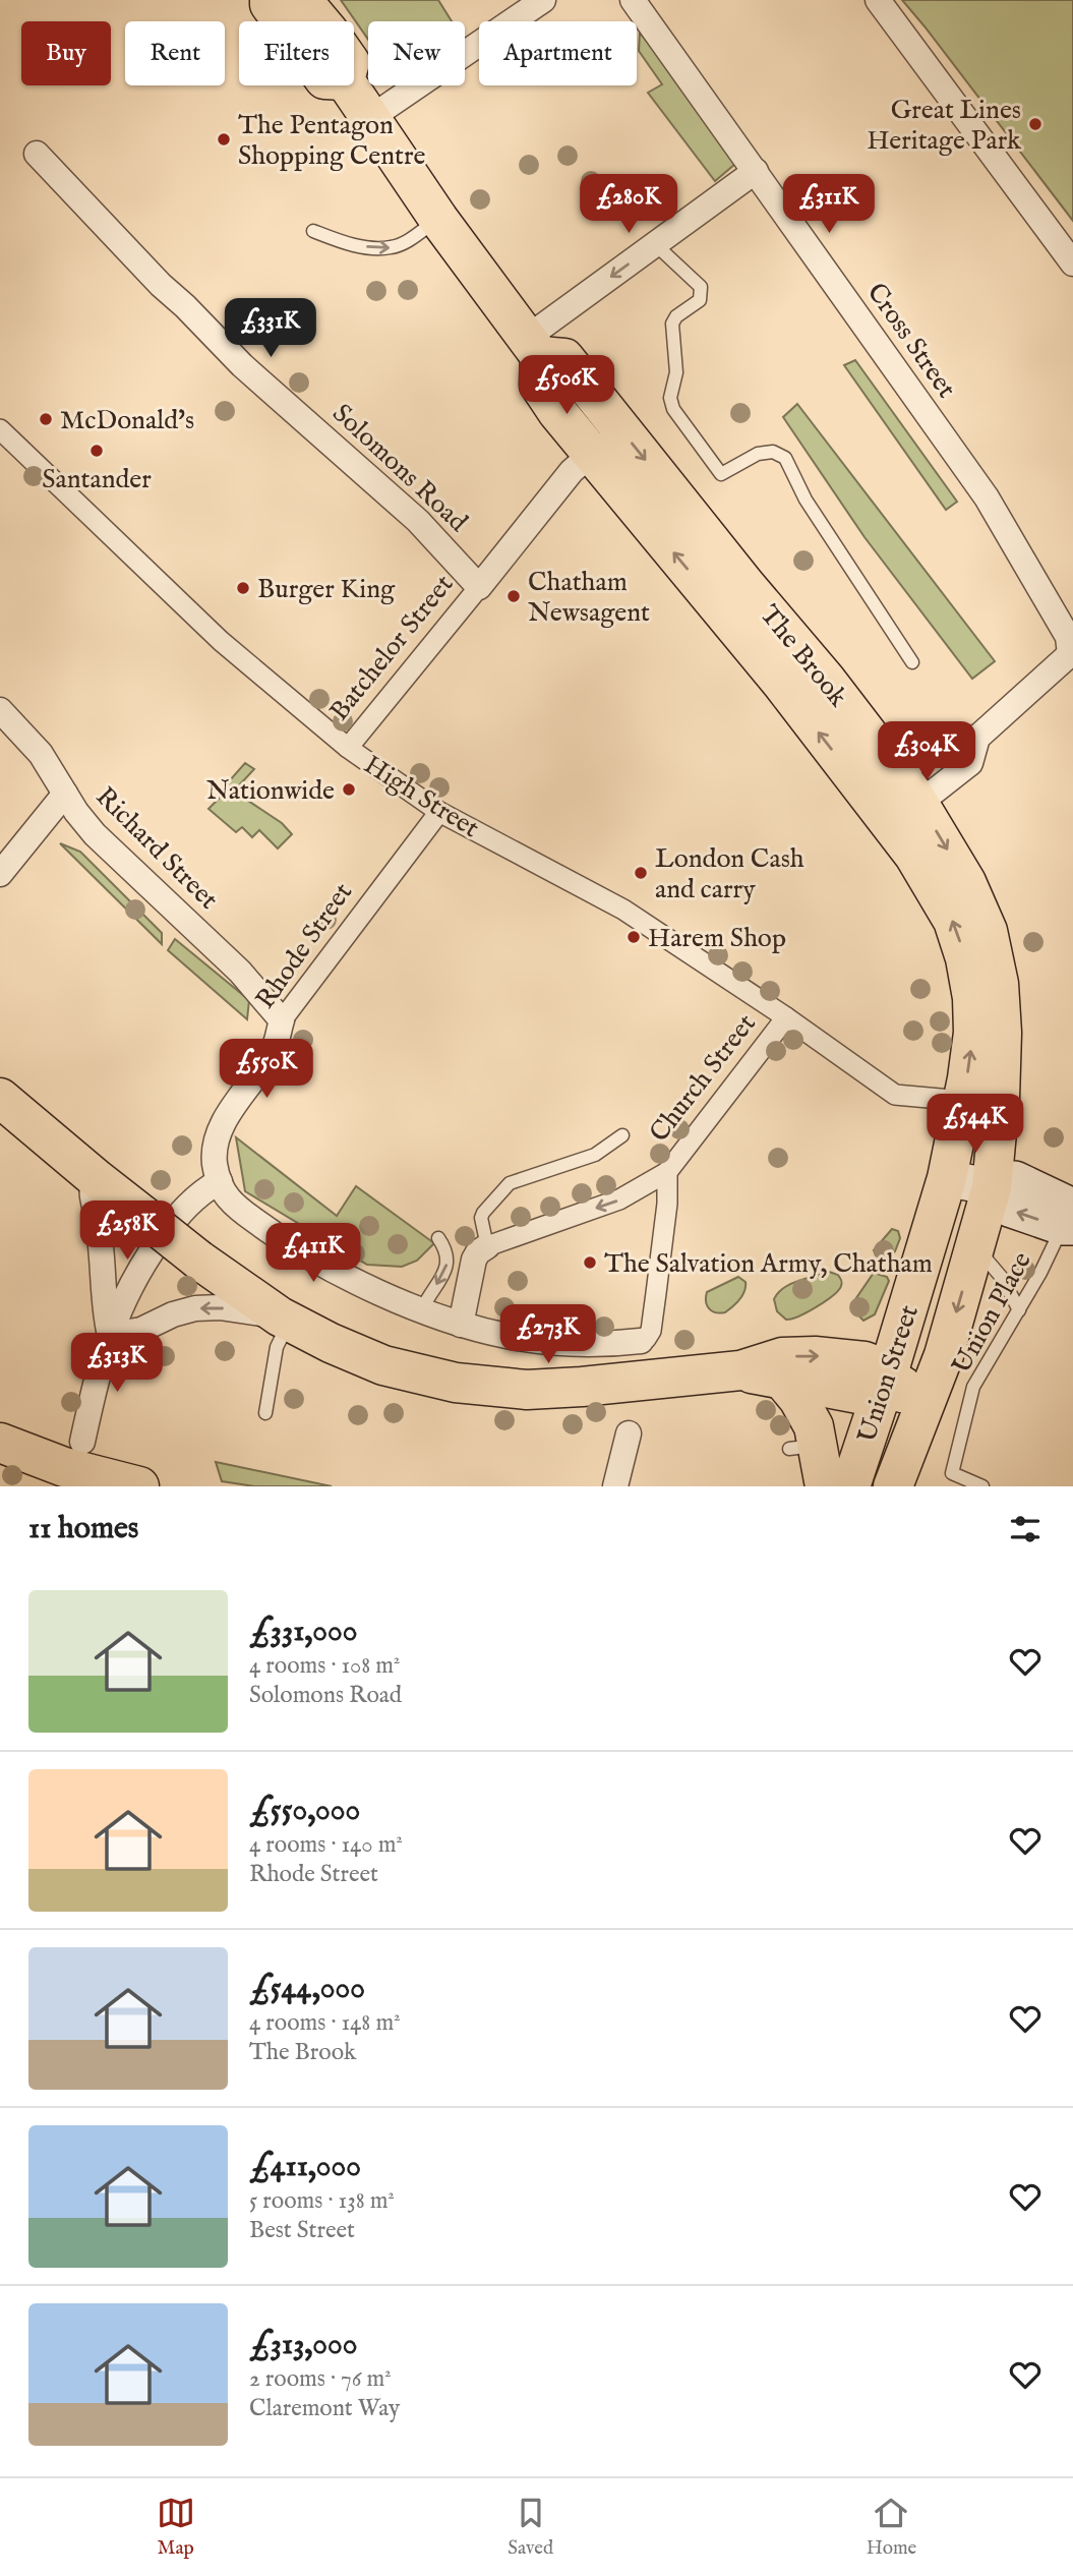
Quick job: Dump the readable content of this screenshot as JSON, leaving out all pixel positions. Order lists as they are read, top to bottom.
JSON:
{
  "streets": {
    "main road": ["The Brook", "Union Street"],
    "street": [
      "Cross Street",
      "Solomons Road",
      "Batchelor Street",
      "High Street",
      "Richard Street",
      "Rhode Street",
      "Church Street"
    ],
    "lane": ["Union Place"]
  },
  "crossings": [
    ["Solomons Road", "Batchelor Street"],
    ["Batchelor Street", "The Brook"],
    ["Batchelor Street", "High Street"],
    ["The Brook", "High Street"],
    ["The Brook", "Union Street"],
    ["High Street", "Rhode Street"],
    ["High Street", "Church Street"],
    ["Richard Street", "Rhode Street"]
  ],
  "places": [
    "Great Lines Heritage Park",
    "The Pentagon Shopping Centre",
    "McDonald's",
    "Santander",
    "Burger King",
    "Chatham Newsagent",
    "Nationwide",
    "London Cash and carry",
    "Harem Shop",
    "The Salvation Army, Chatham"
  ],
  "page": {
    "chip": [
      "Buy",
      "Rent",
      "Filters",
      "New",
      "Apartment"
    ],
    "price": [
      "£280K",
      "£311K",
      "£331K",
      "£506K",
      "£304K",
      "£550K",
      "£544K",
      "£258K",
      "£411K",
      "£273K",
      "£313K"
    ],
    "heading": "11 homes",
    "list": [
      {
        "name": "£331,000",
        "note": "4 rooms · 108 m² · Solomons Road"
      },
      {
        "name": "£550,000",
        "note": "4 rooms · 140 m² · Rhode Street"
      },
      {
        "name": "£544,000",
        "note": "4 rooms · 148 m² · The Brook"
      },
      {
        "name": "£411,000",
        "note": "5 rooms · 138 m² · Best Street"
      },
      {
        "name": "£313,000",
        "note": "2 rooms · 76 m² · Claremont Way"
      }
    ],
    "tabs": ["Map", "Saved", "Home"]
  }
}
